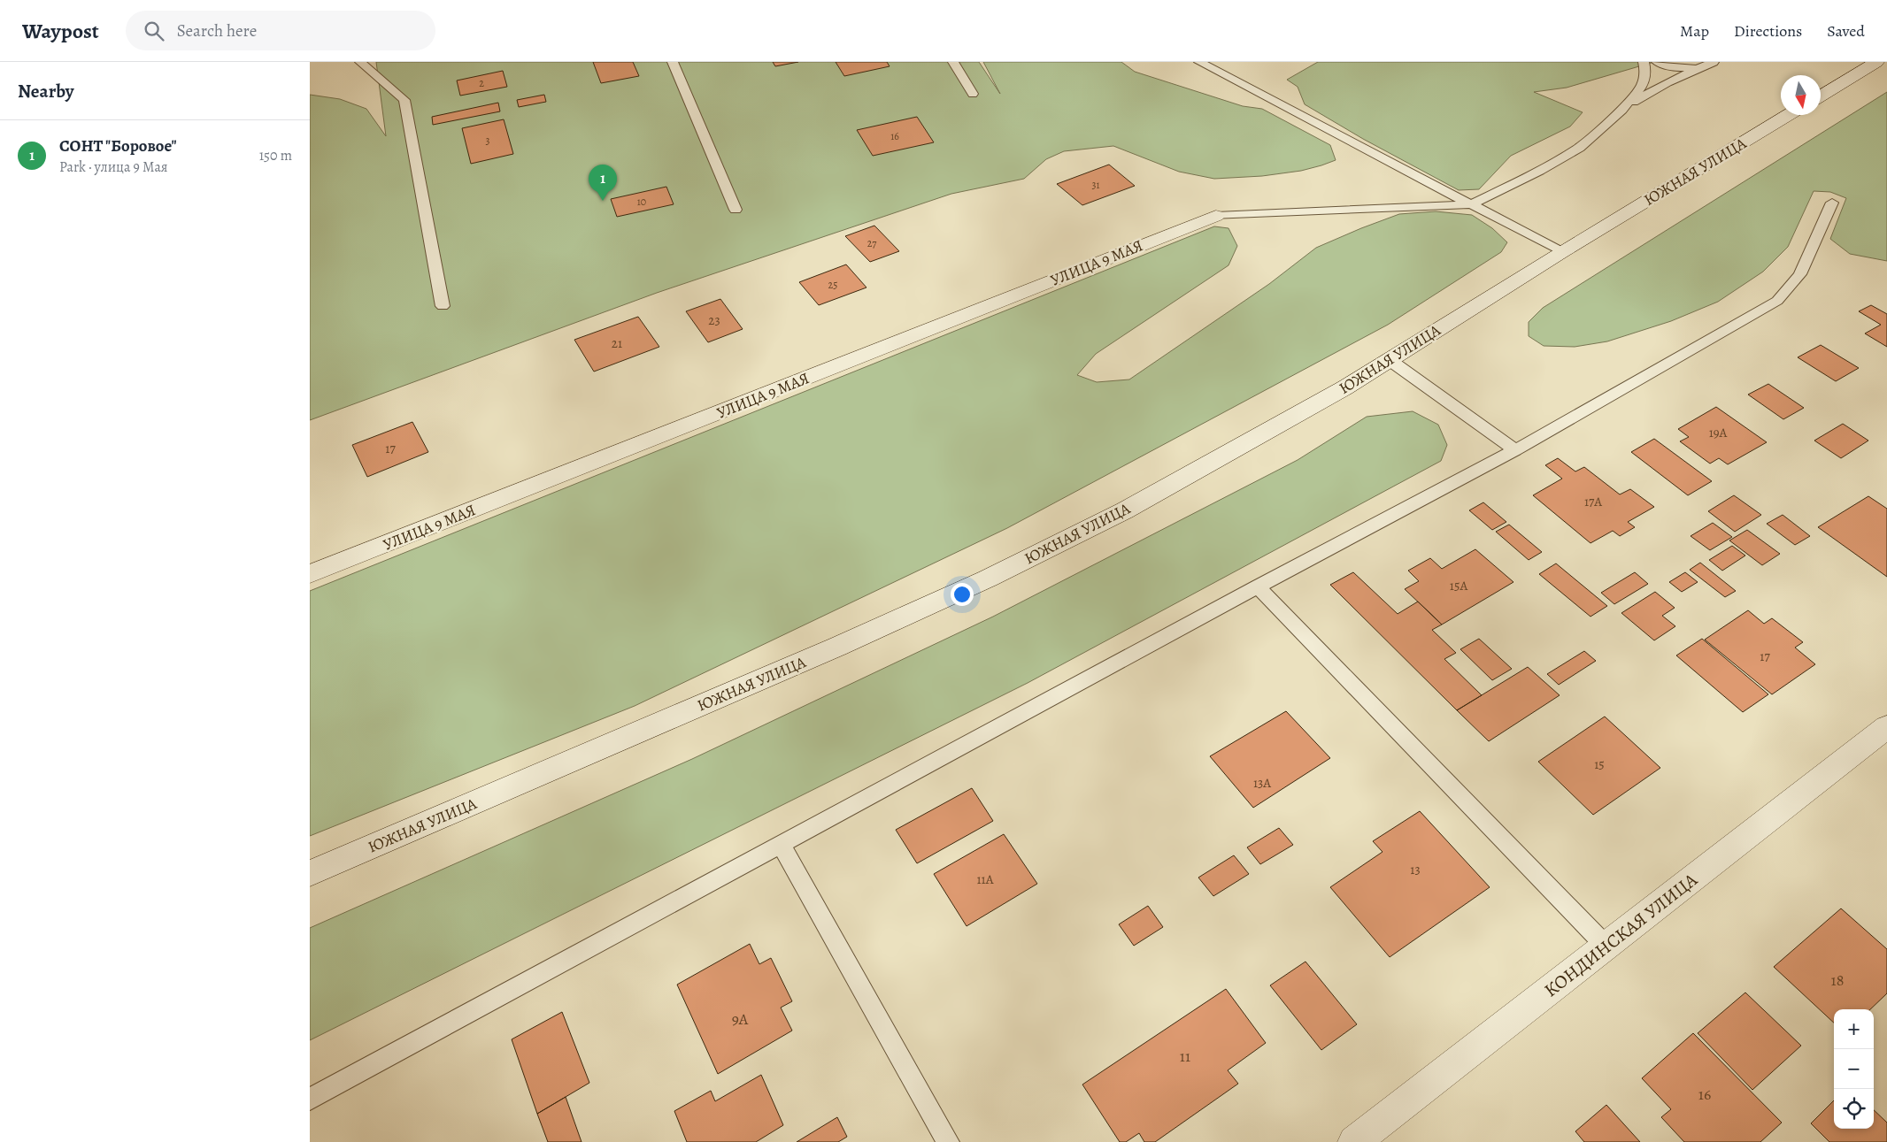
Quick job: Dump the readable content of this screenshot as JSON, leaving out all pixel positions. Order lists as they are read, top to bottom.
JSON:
{
  "streets": {
    "main road": ["ЮЖНАЯ УЛИЦА", "УЛИЦА 9 МАЯ", "КОНДИНСКАЯ УЛИЦА"]
  },
  "house_numbers": [
    "2",
    "16",
    "3",
    "31",
    "10",
    "27",
    "25",
    "23",
    "21",
    "19А",
    "17",
    "17А",
    "15А",
    "17",
    "15",
    "13А",
    "13",
    "11А",
    "18",
    "9А",
    "11",
    "16"
  ],
  "north": "bottom",
  "page": {
    "header": "Waypost",
    "search": "Search here",
    "nav": ["Map", "Directions", "Saved"],
    "heading": "Nearby",
    "list": [
      {
        "mark": "1",
        "name": "СОНТ \"Боровое\"",
        "note": "Park · улица 9 Мая",
        "value": "150 m"
      }
    ],
    "pins": "1",
    "map_buttons": ["+", "−"]
  }
}
